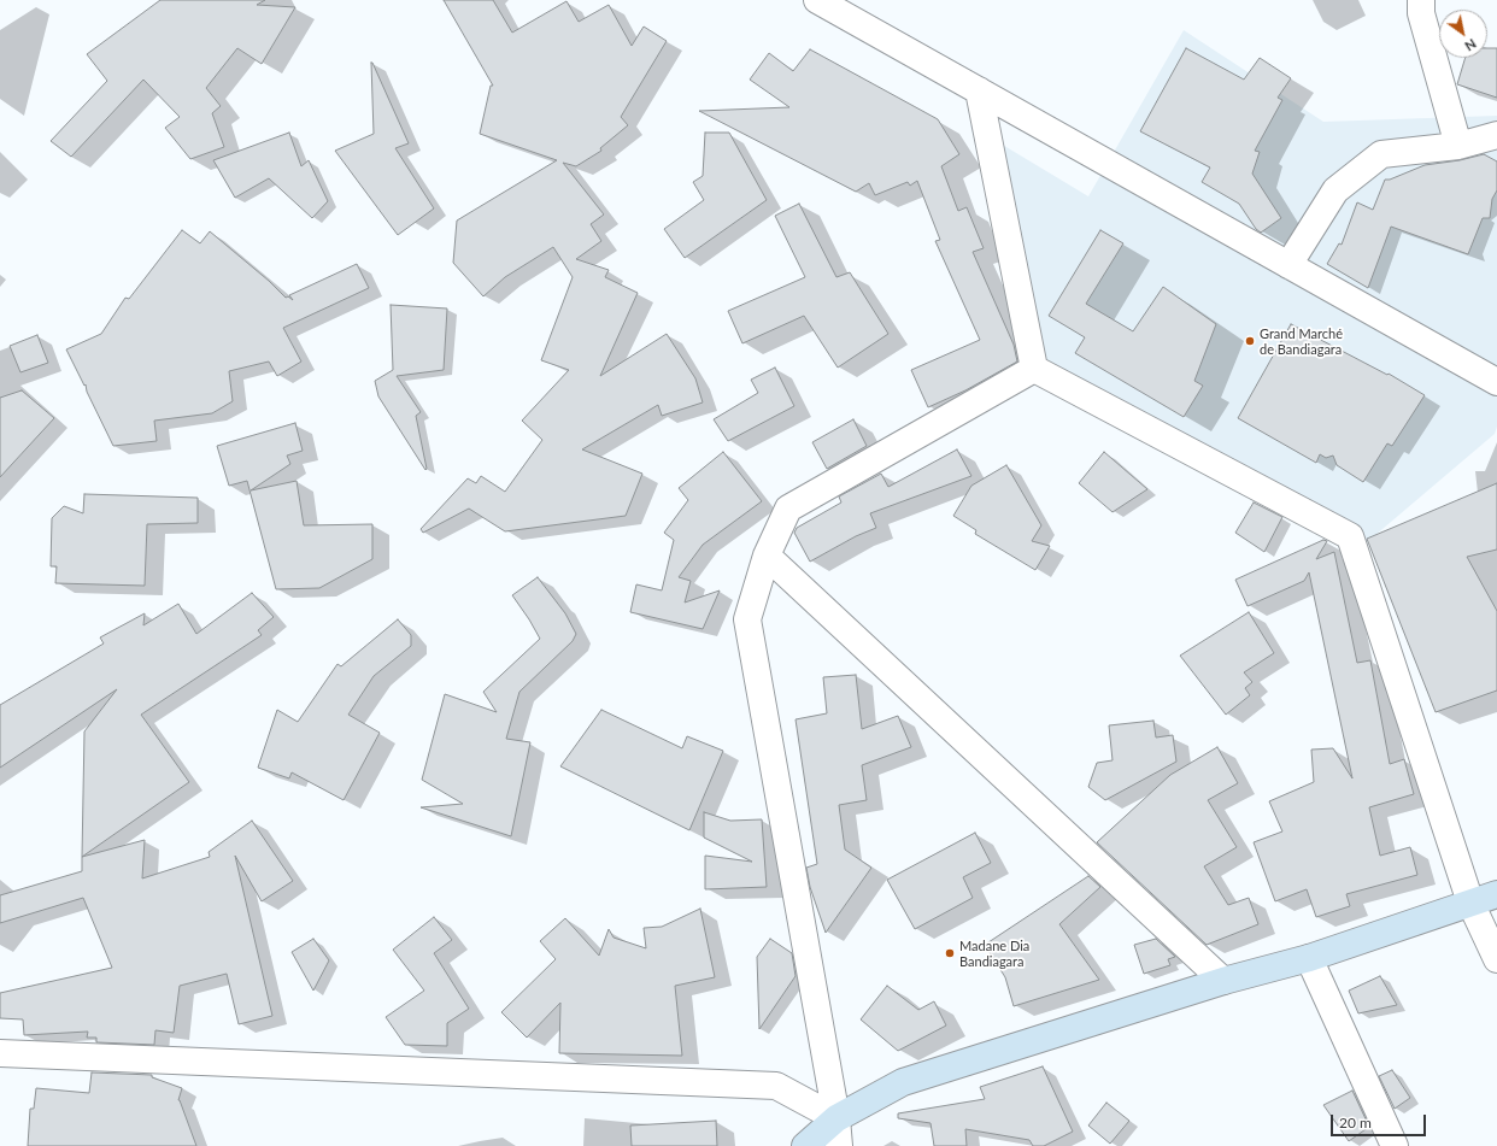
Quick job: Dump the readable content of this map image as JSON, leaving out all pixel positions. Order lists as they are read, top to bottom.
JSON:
{
  "places": ["Grand Marché de Bandiagara", "Madane Dia Bandiagara"],
  "scale_bar": "20 m",
  "north": "bottom right"
}
